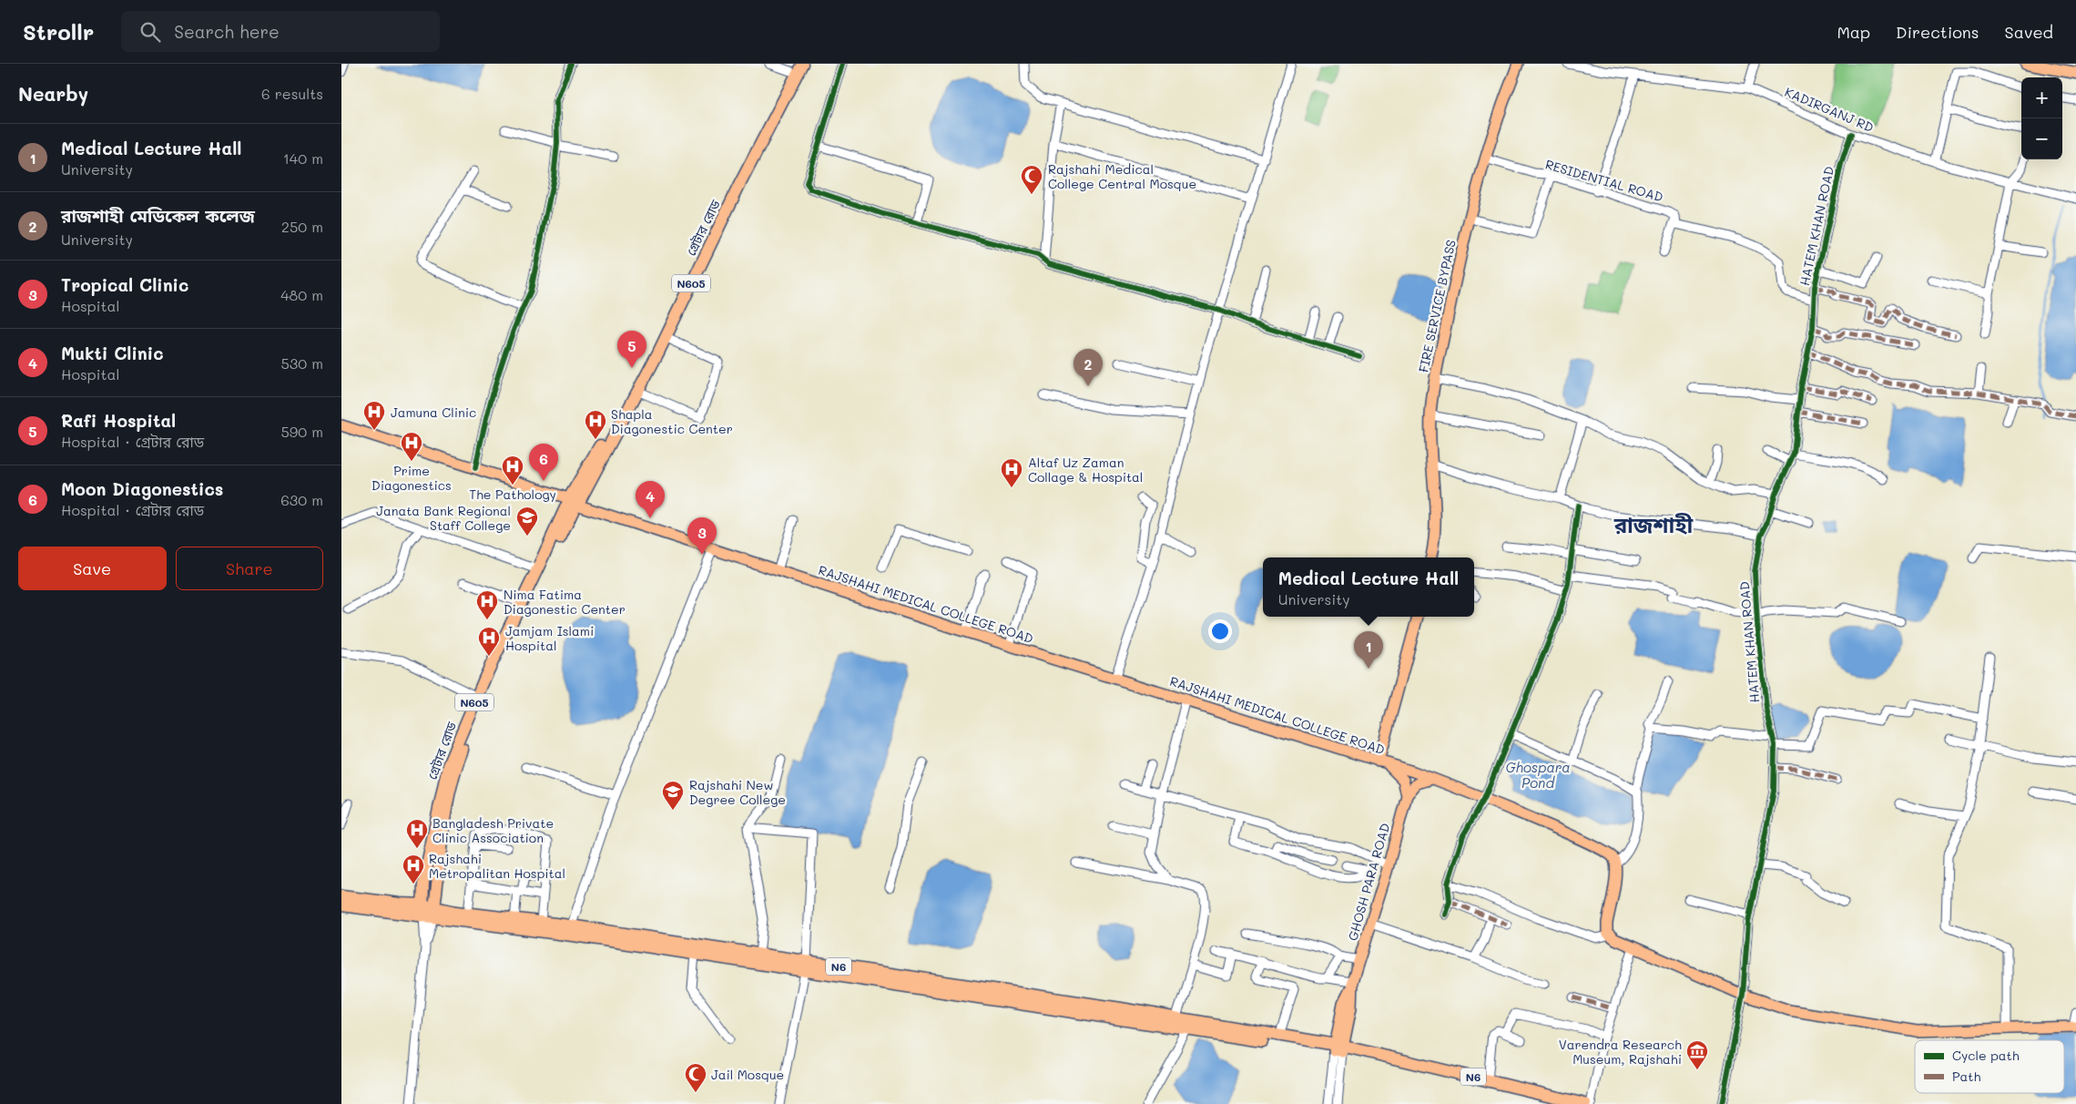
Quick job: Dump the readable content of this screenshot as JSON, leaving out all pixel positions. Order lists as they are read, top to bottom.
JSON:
{
  "streets": {
    "highway": ["গ্রেটার রোড", "N605", "N6"],
    "main road": ["FIRE SERVICE BYPASS", "RAJSHAHI MEDICAL COLLEGE ROAD", "GHOSH PARA ROAD"],
    "street": ["KADIRGANJ RD", "RESIDENTIAL ROAD", "HATEM KHAN ROAD"]
  },
  "crossings": [
    ["KADIRGANJ RD", "HATEM KHAN ROAD"],
    ["RESIDENTIAL ROAD", "HATEM KHAN ROAD"],
    ["RESIDENTIAL ROAD", "FIRE SERVICE BYPASS"],
    ["গ্রেটার রোড", "RAJSHAHI MEDICAL COLLEGE ROAD"],
    ["গ্রেটার রোড", "N6"],
    ["RAJSHAHI MEDICAL COLLEGE ROAD", "GHOSH PARA ROAD"],
    ["GHOSH PARA ROAD", "N6"]
  ],
  "districts": ["রাজশাহী"],
  "water": ["Ghospara Pond"],
  "places": {
    "mosque": ["Rajshahi Medical College Central Mosque", "Jail Mosque"],
    "hospital": [
      "Jamuna Clinic",
      "Shapla Diagonestic Center",
      "Prime Diagonestics",
      "The Pathology",
      "Altaf Uz Zaman Collage & Hospital",
      "Nima Fatima Diagonestic Center",
      "Jamjam Islami Hospital",
      "Bangladesh Private Clinic Association",
      "Rajshahi Metropalitan Hospital"
    ],
    "school or university": ["Janata Bank Regional Staff College", "Rajshahi New Degree College"],
    "museum": ["Varendra Research Museum, Rajshahi"]
  },
  "legend": ["Cycle path", "Path"],
  "page": {
    "header": "Strollr",
    "search": "Search here",
    "nav": ["Map", "Directions", "Saved"],
    "heading": ["Nearby", "6 results"],
    "map_buttons": ["+", "−"],
    "list": [
      {
        "mark": "1",
        "name": "Medical Lecture Hall",
        "note": "University",
        "value": "140 m"
      },
      {
        "mark": "2",
        "name": "রাজশাহী মেডিকেল কলেজ",
        "note": "University",
        "value": "250 m"
      },
      {
        "mark": "3",
        "name": "Tropical Clinic",
        "note": "Hospital",
        "value": "480 m"
      },
      {
        "mark": "4",
        "name": "Mukti Clinic",
        "note": "Hospital",
        "value": "530 m"
      },
      {
        "mark": "5",
        "name": "Rafi Hospital",
        "note": "Hospital · গ্রেটার রোড",
        "value": "590 m"
      },
      {
        "mark": "6",
        "name": "Moon Diagonestics",
        "note": "Hospital · গ্রেটার রোড",
        "value": "630 m"
      }
    ],
    "pins": [
      "5",
      "2",
      "6",
      "4",
      "3",
      "1"
    ],
    "buttons": ["Save", "Share"],
    "popup": ["Medical Lecture Hall", "University"]
  }
}
